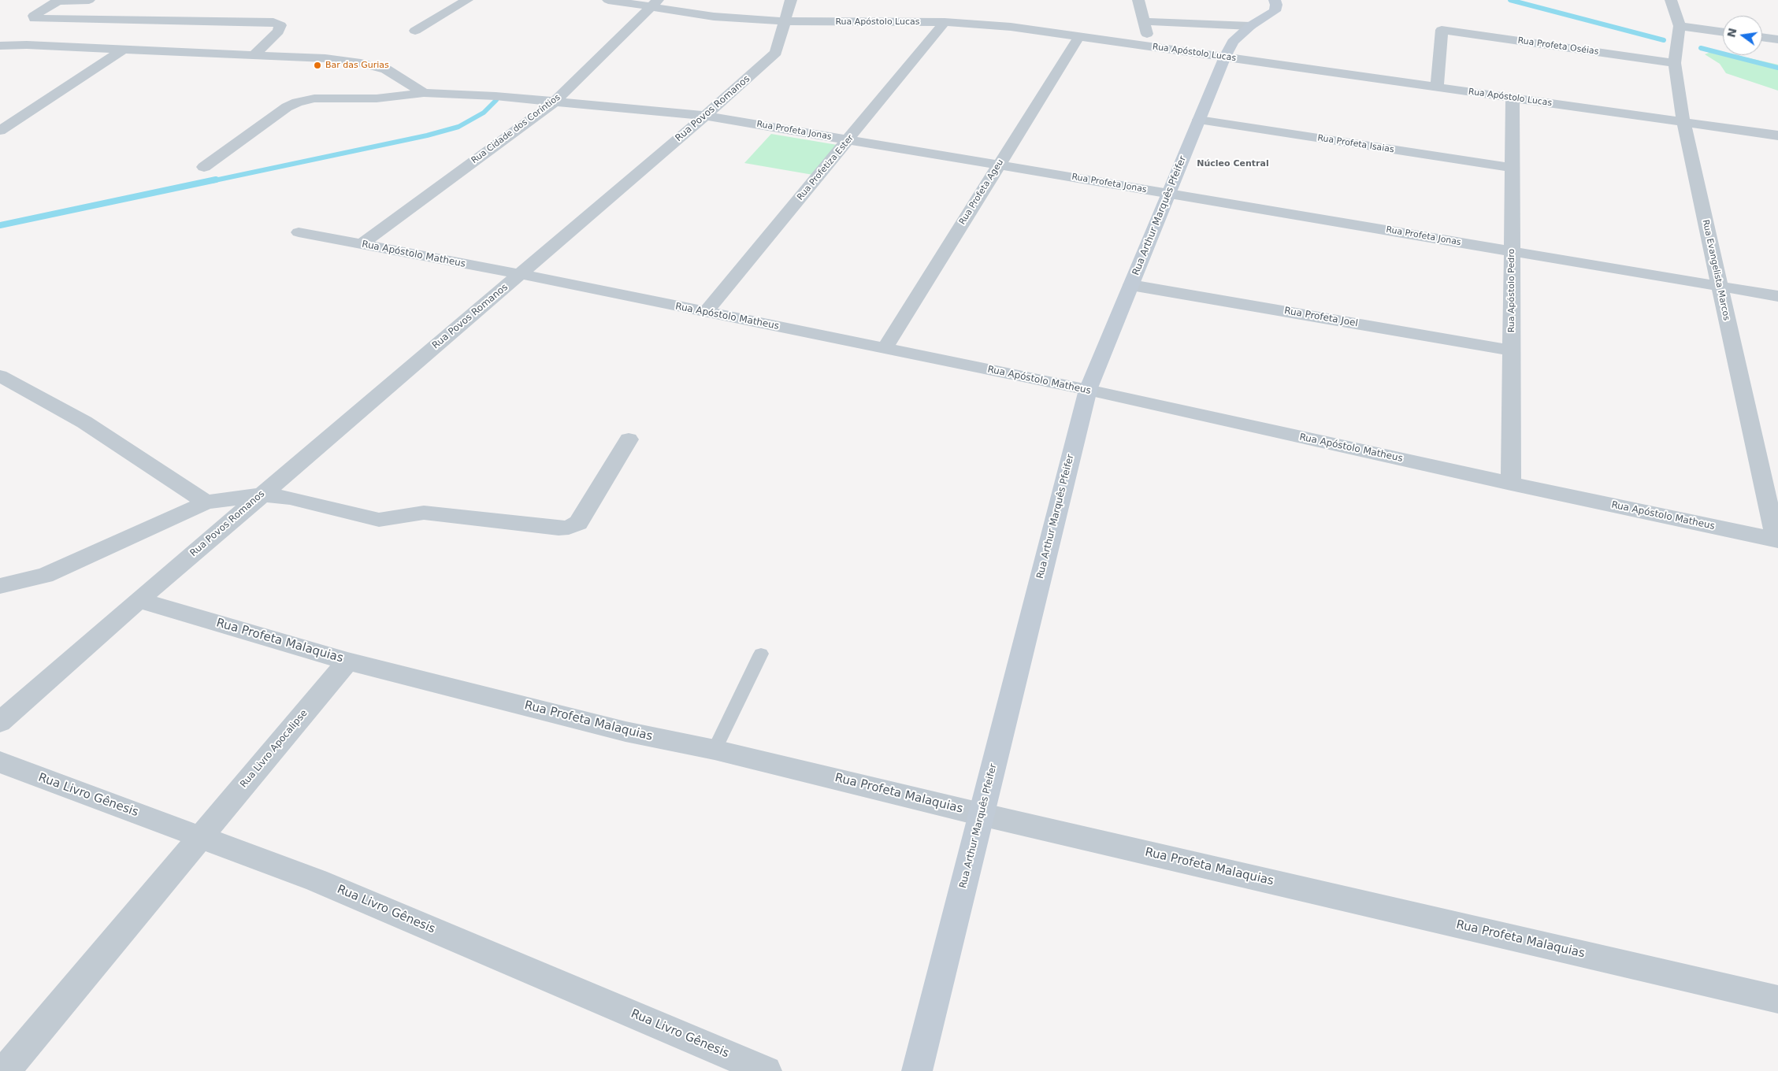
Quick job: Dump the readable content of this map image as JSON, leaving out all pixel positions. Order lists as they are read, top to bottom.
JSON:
{
  "streets": {
    "street": [
      "Rua Apóstolo Lucas",
      "Rua Profeta Oséias",
      "Rua Povos Romanos",
      "Rua Cidade dos Coríntios",
      "Rua Profeta Jonas",
      "Rua Profeta Isaias",
      "Rua Profetiza Ester",
      "Rua Profeta Ageu",
      "Rua Arthur Marquês Pfeifer",
      "Rua Apóstolo Matheus",
      "Rua Evangelista Marcos",
      "Rua Apóstolo Pedro",
      "Rua Profeta Joel",
      "Rua Profeta Malaquias",
      "Rua Livro Apocalipse",
      "Rua Livro Gênesis"
    ]
  },
  "crossings": [
    ["Rua Apóstolo Lucas", "Rua Profeta Oséias"],
    ["Rua Apóstolo Lucas", "Rua Povos Romanos"],
    ["Rua Apóstolo Lucas", "Rua Cidade dos Coríntios"],
    ["Rua Apóstolo Lucas", "Rua Profetiza Ester"],
    ["Rua Apóstolo Lucas", "Rua Profeta Ageu"],
    ["Rua Apóstolo Lucas", "Rua Arthur Marquês Pfeifer"],
    ["Rua Apóstolo Lucas", "Rua Evangelista Marcos"],
    ["Rua Apóstolo Lucas", "Rua Apóstolo Pedro"],
    ["Rua Profeta Oséias", "Rua Evangelista Marcos"],
    ["Rua Povos Romanos", "Rua Profeta Jonas"],
    ["Rua Povos Romanos", "Rua Apóstolo Matheus"],
    ["Rua Povos Romanos", "Rua Profeta Malaquias"],
    ["Rua Cidade dos Coríntios", "Rua Profeta Jonas"],
    ["Rua Cidade dos Coríntios", "Rua Apóstolo Matheus"],
    ["Rua Profeta Jonas", "Rua Profetiza Ester"],
    ["Rua Profeta Jonas", "Rua Profeta Ageu"],
    ["Rua Profeta Jonas", "Rua Arthur Marquês Pfeifer"],
    ["Rua Profeta Jonas", "Rua Evangelista Marcos"],
    ["Rua Profeta Jonas", "Rua Apóstolo Pedro"],
    ["Rua Profeta Isaias", "Rua Arthur Marquês Pfeifer"],
    ["Rua Profeta Isaias", "Rua Apóstolo Pedro"],
    ["Rua Profetiza Ester", "Rua Apóstolo Matheus"],
    ["Rua Profeta Ageu", "Rua Apóstolo Matheus"],
    ["Rua Arthur Marquês Pfeifer", "Rua Apóstolo Matheus"],
    ["Rua Arthur Marquês Pfeifer", "Rua Profeta Joel"],
    ["Rua Arthur Marquês Pfeifer", "Rua Profeta Malaquias"],
    ["Rua Apóstolo Matheus", "Rua Evangelista Marcos"],
    ["Rua Apóstolo Matheus", "Rua Apóstolo Pedro"],
    ["Rua Apóstolo Pedro", "Rua Profeta Joel"],
    ["Rua Profeta Malaquias", "Rua Livro Apocalipse"],
    ["Rua Livro Apocalipse", "Rua Livro Gênesis"]
  ],
  "districts": ["Núcleo Central"],
  "places": ["Bar das Gurias"],
  "north": "left"
}
